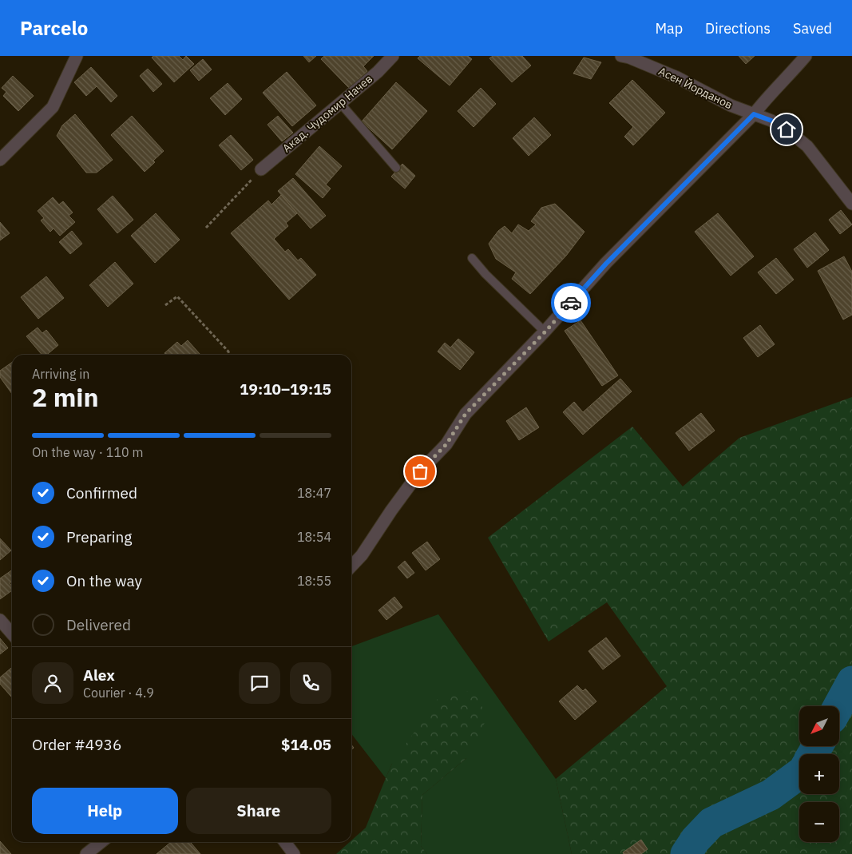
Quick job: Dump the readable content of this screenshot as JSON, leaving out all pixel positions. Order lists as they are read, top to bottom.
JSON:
{
  "streets": {
    "street": ["Асен Йорданов", "Акад. Чудомир Начев"]
  },
  "north": "bottom left",
  "page": {
    "header": "Parcelo",
    "nav": ["Map", "Directions", "Saved"],
    "heading": ["2 min", "Arriving in", "19:10–19:15"],
    "panel": [
      "Alex",
      "Courier · 4.9",
      "Order #4936",
      "$14.05"
    ],
    "bar": "On the way · 110 m",
    "list": [
      ["Confirmed", "18:47"],
      ["Preparing", "18:54"],
      ["On the way", "18:55"],
      "Delivered"
    ],
    "map_buttons": ["+", "−"],
    "buttons": ["Help", "Share"]
  }
}
